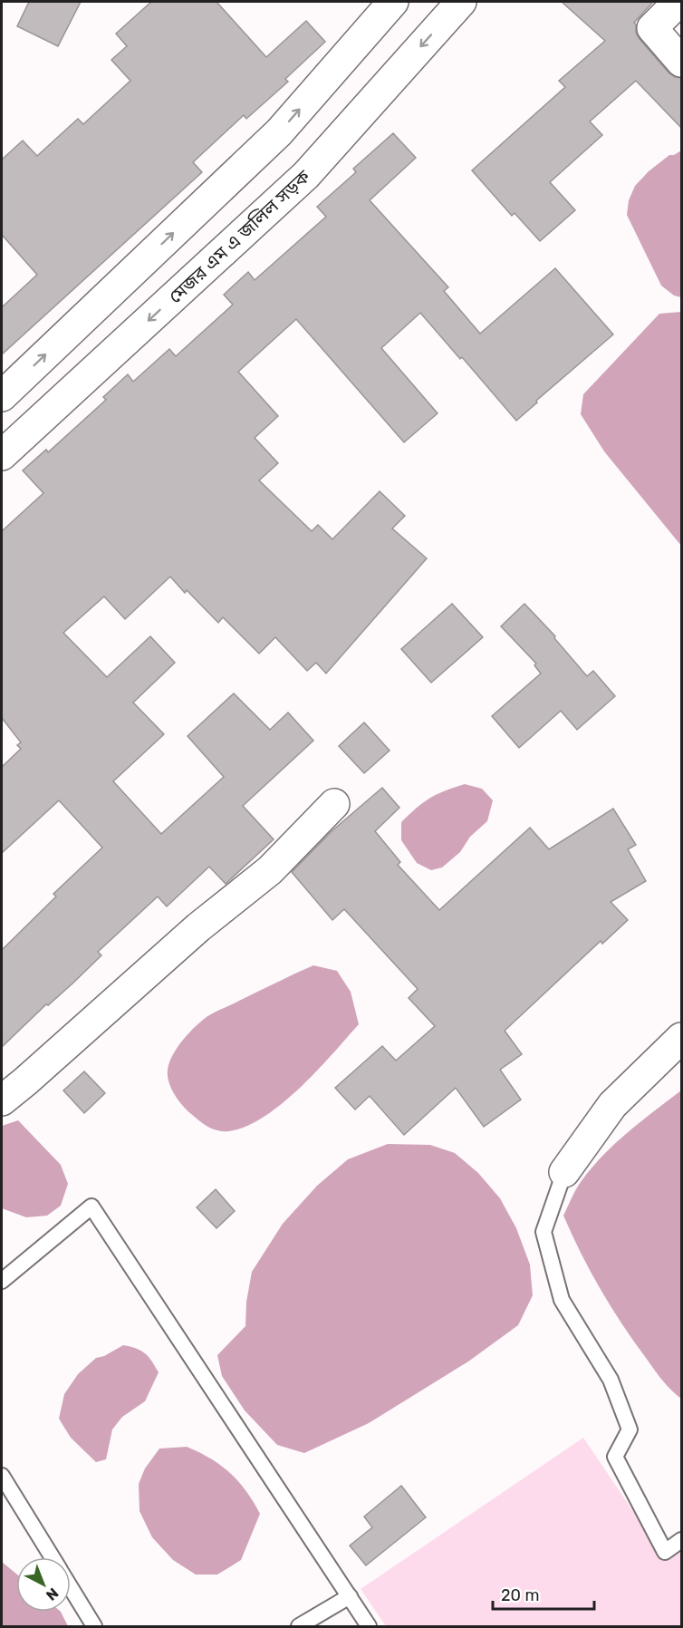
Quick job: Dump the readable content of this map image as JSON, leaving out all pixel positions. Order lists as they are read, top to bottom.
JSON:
{
  "streets": {
    "main road": ["মেজর এম এ জলিল সড়ক"]
  },
  "scale_bar": "20 m",
  "north": "bottom right"
}
